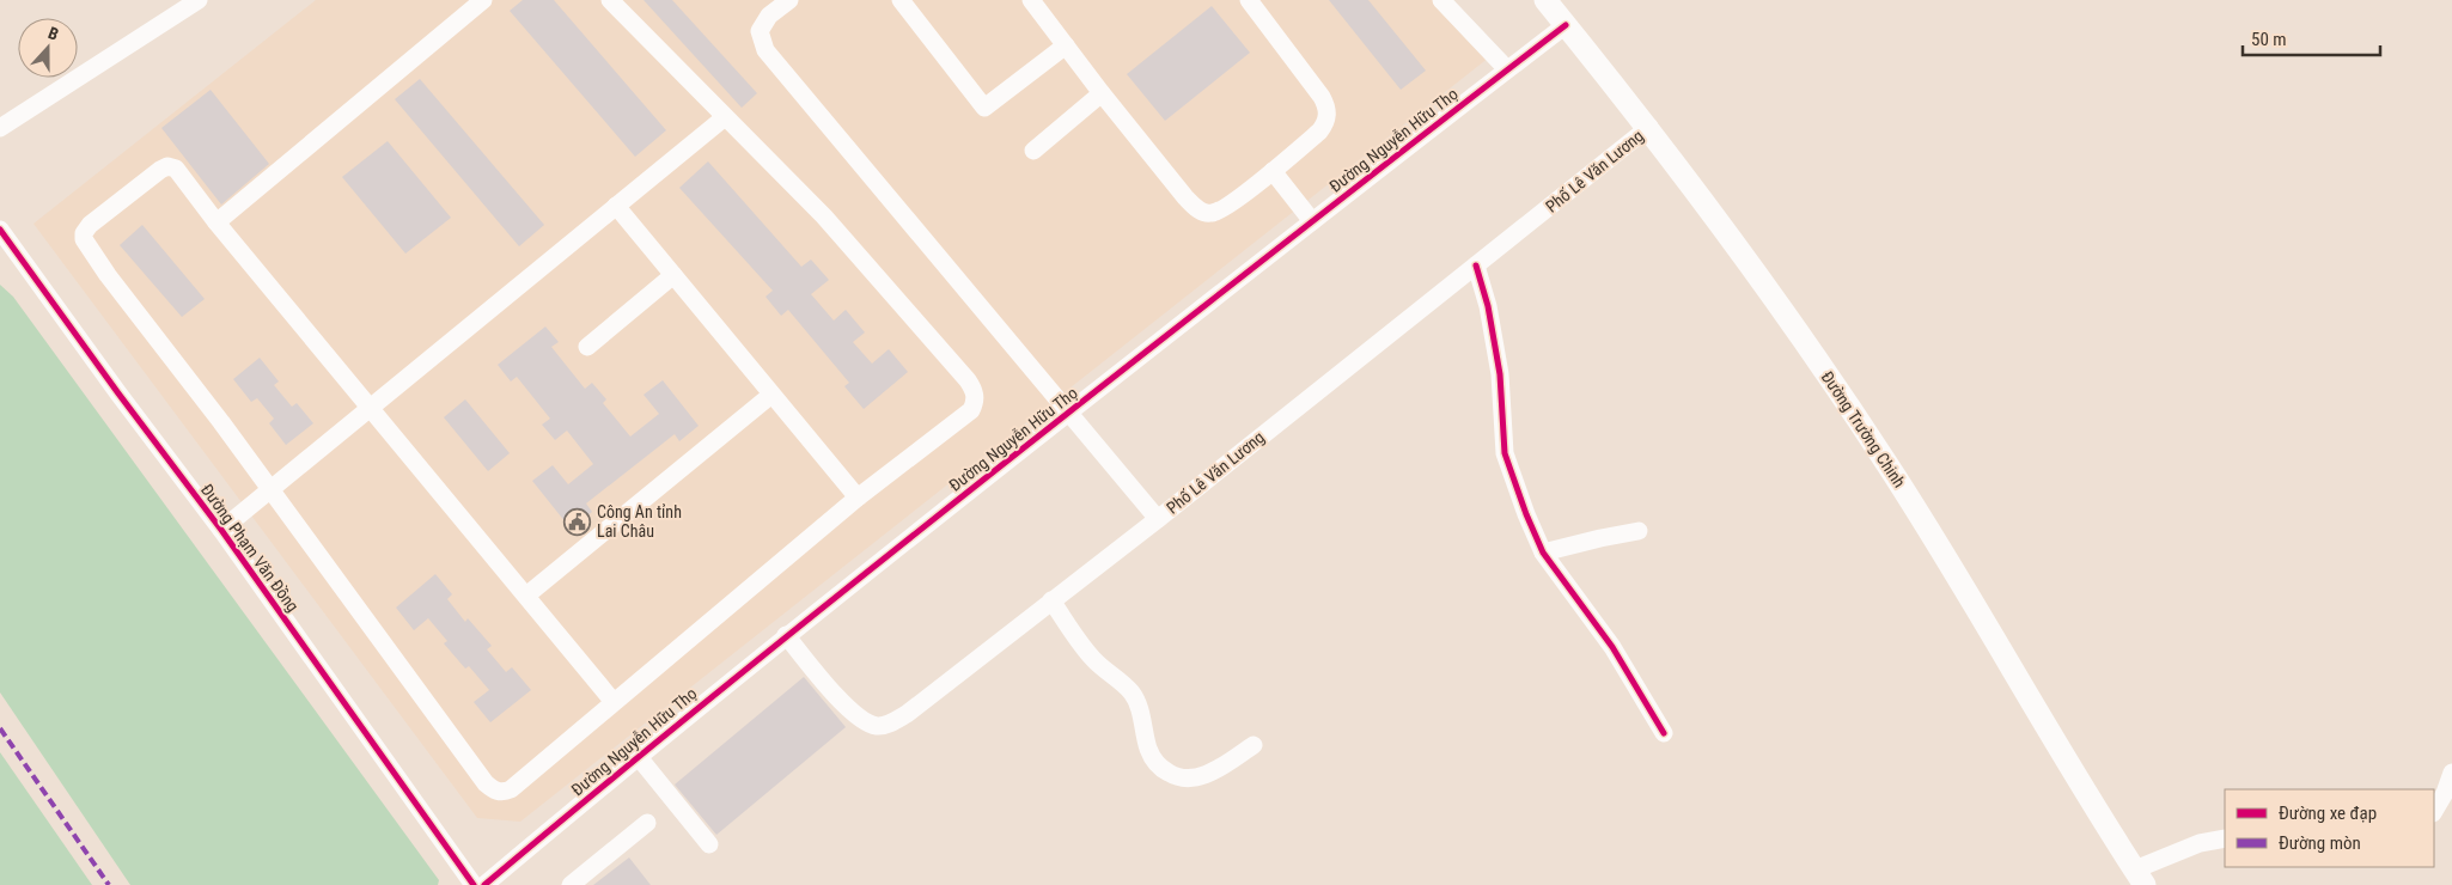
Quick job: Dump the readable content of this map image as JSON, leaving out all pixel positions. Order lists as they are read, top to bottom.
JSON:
{
  "streets": {
    "main road": ["Đường Trường Chinh"],
    "street": ["Đường Nguyễn Hữu Thọ", "Phố Lê Văn Lương", "Đường Phạm Văn Đồng"]
  },
  "crossings": [
    ["Đường Nguyễn Hữu Thọ", "Phố Lê Văn Lương"],
    ["Đường Nguyễn Hữu Thọ", "Đường Trường Chinh"],
    ["Phố Lê Văn Lương", "Đường Trường Chinh"]
  ],
  "places": {
    "public building": ["Công An tỉnh Lai Châu"]
  },
  "legend": ["Đường xe đạp", "Đường mòn"],
  "scale_bar": "50 m",
  "north": "top"
}
